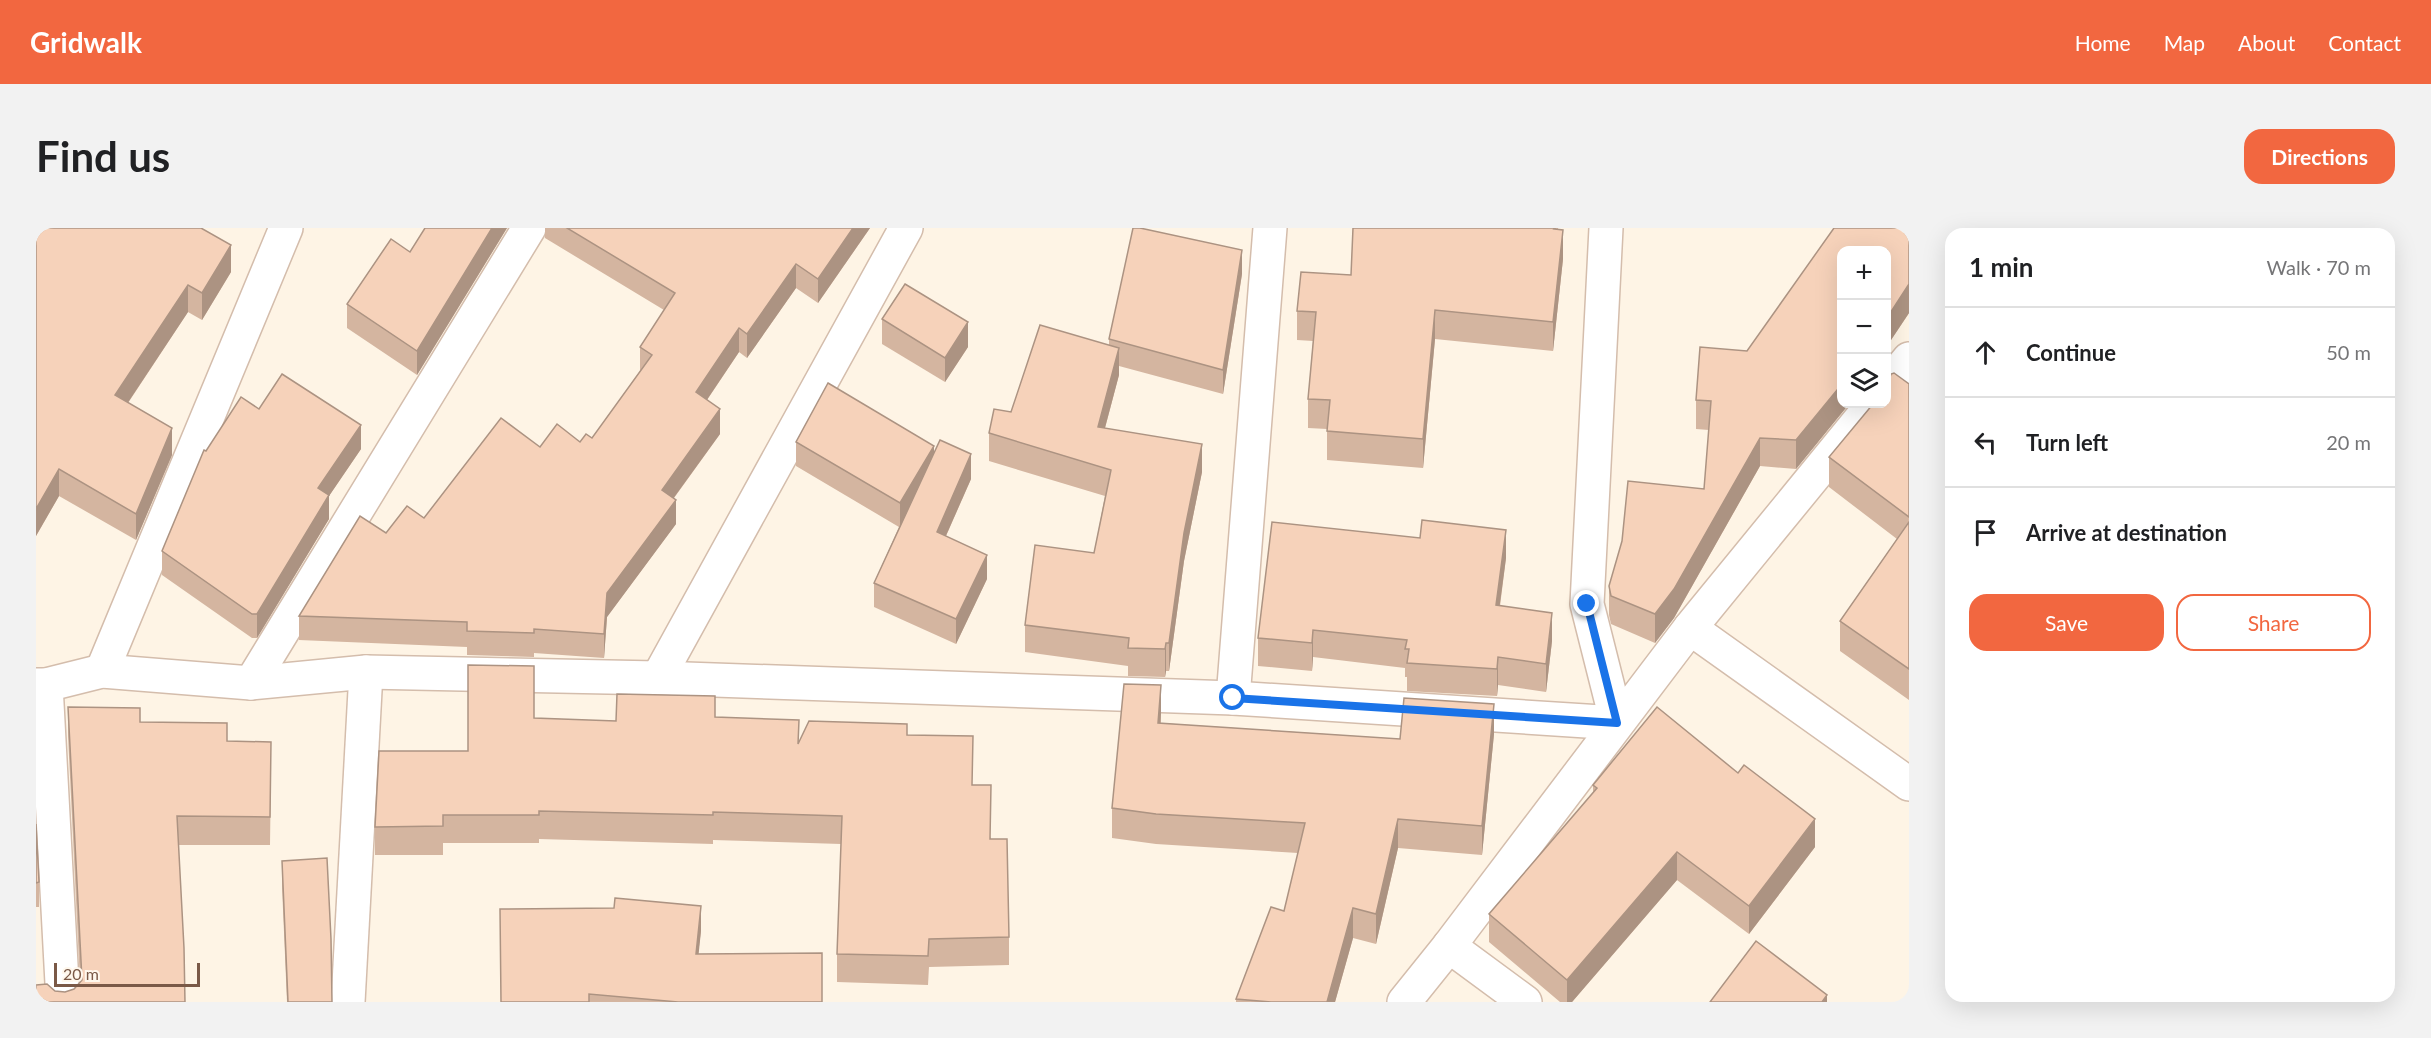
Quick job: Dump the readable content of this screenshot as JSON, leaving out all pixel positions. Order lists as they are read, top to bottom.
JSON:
{
  "scale_bar": "20 m",
  "page": {
    "header": "Gridwalk",
    "nav": [
      "Home",
      "Map",
      "About",
      "Contact"
    ],
    "buttons": [
      "Directions",
      ["Save", "Share"]
    ],
    "title": "Find us",
    "heading": ["1 min", "Walk · 70 m"],
    "map_buttons": ["+", "−"],
    "list": [
      ["Continue", "50 m"],
      ["Turn left", "20 m"],
      "Arrive at destination"
    ],
    "scale": "20 m"
  }
}
